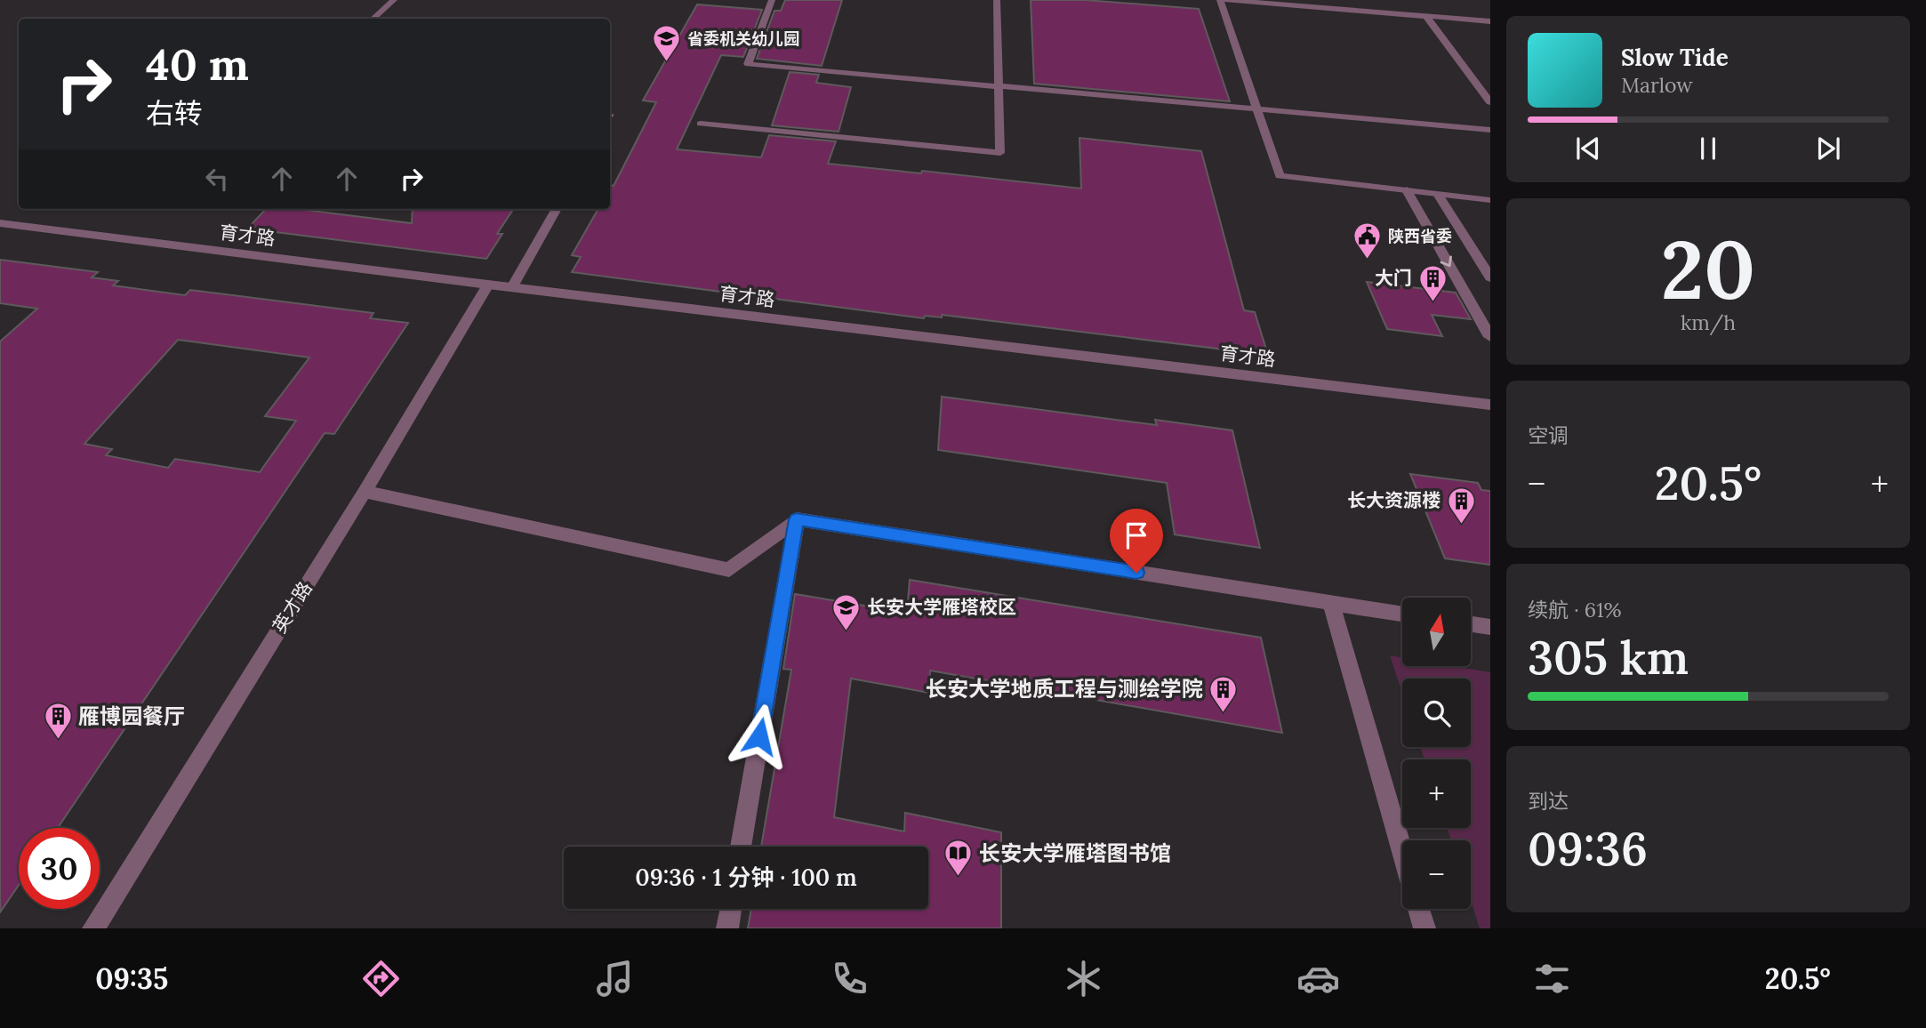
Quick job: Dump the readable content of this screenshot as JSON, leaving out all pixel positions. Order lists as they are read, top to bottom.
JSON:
{
  "streets": {
    "street": ["育才路", "英才路"]
  },
  "crossings": [
    ["育才路", "英才路"]
  ],
  "places": {
    "school or university": ["省委机关幼儿园", "长安大学雁塔校区"],
    "public building": ["陕西省委"],
    "building": [
      "大门",
      "长大资源楼",
      "长安大学地质工程与测绘学院",
      "雁博园餐厅"
    ],
    "library": ["长安大学雁塔图书馆"]
  },
  "north": "top",
  "page": {
    "turn": ["40 m", "右转"],
    "song": ["Slow Tide", "Marlow"],
    "tile": [
      ["20", "km/h"],
      "空调",
      ["续航 · 61%", "305 km"],
      ["到达", "09:36"]
    ],
    "heat": ["−", "20.5°", "+"],
    "map_buttons": ["+", "−"],
    "limit": "30",
    "trip": "09:36 · 1 分钟 · 100 m",
    "tabs": ["09:35", "20.5°"]
  }
}
